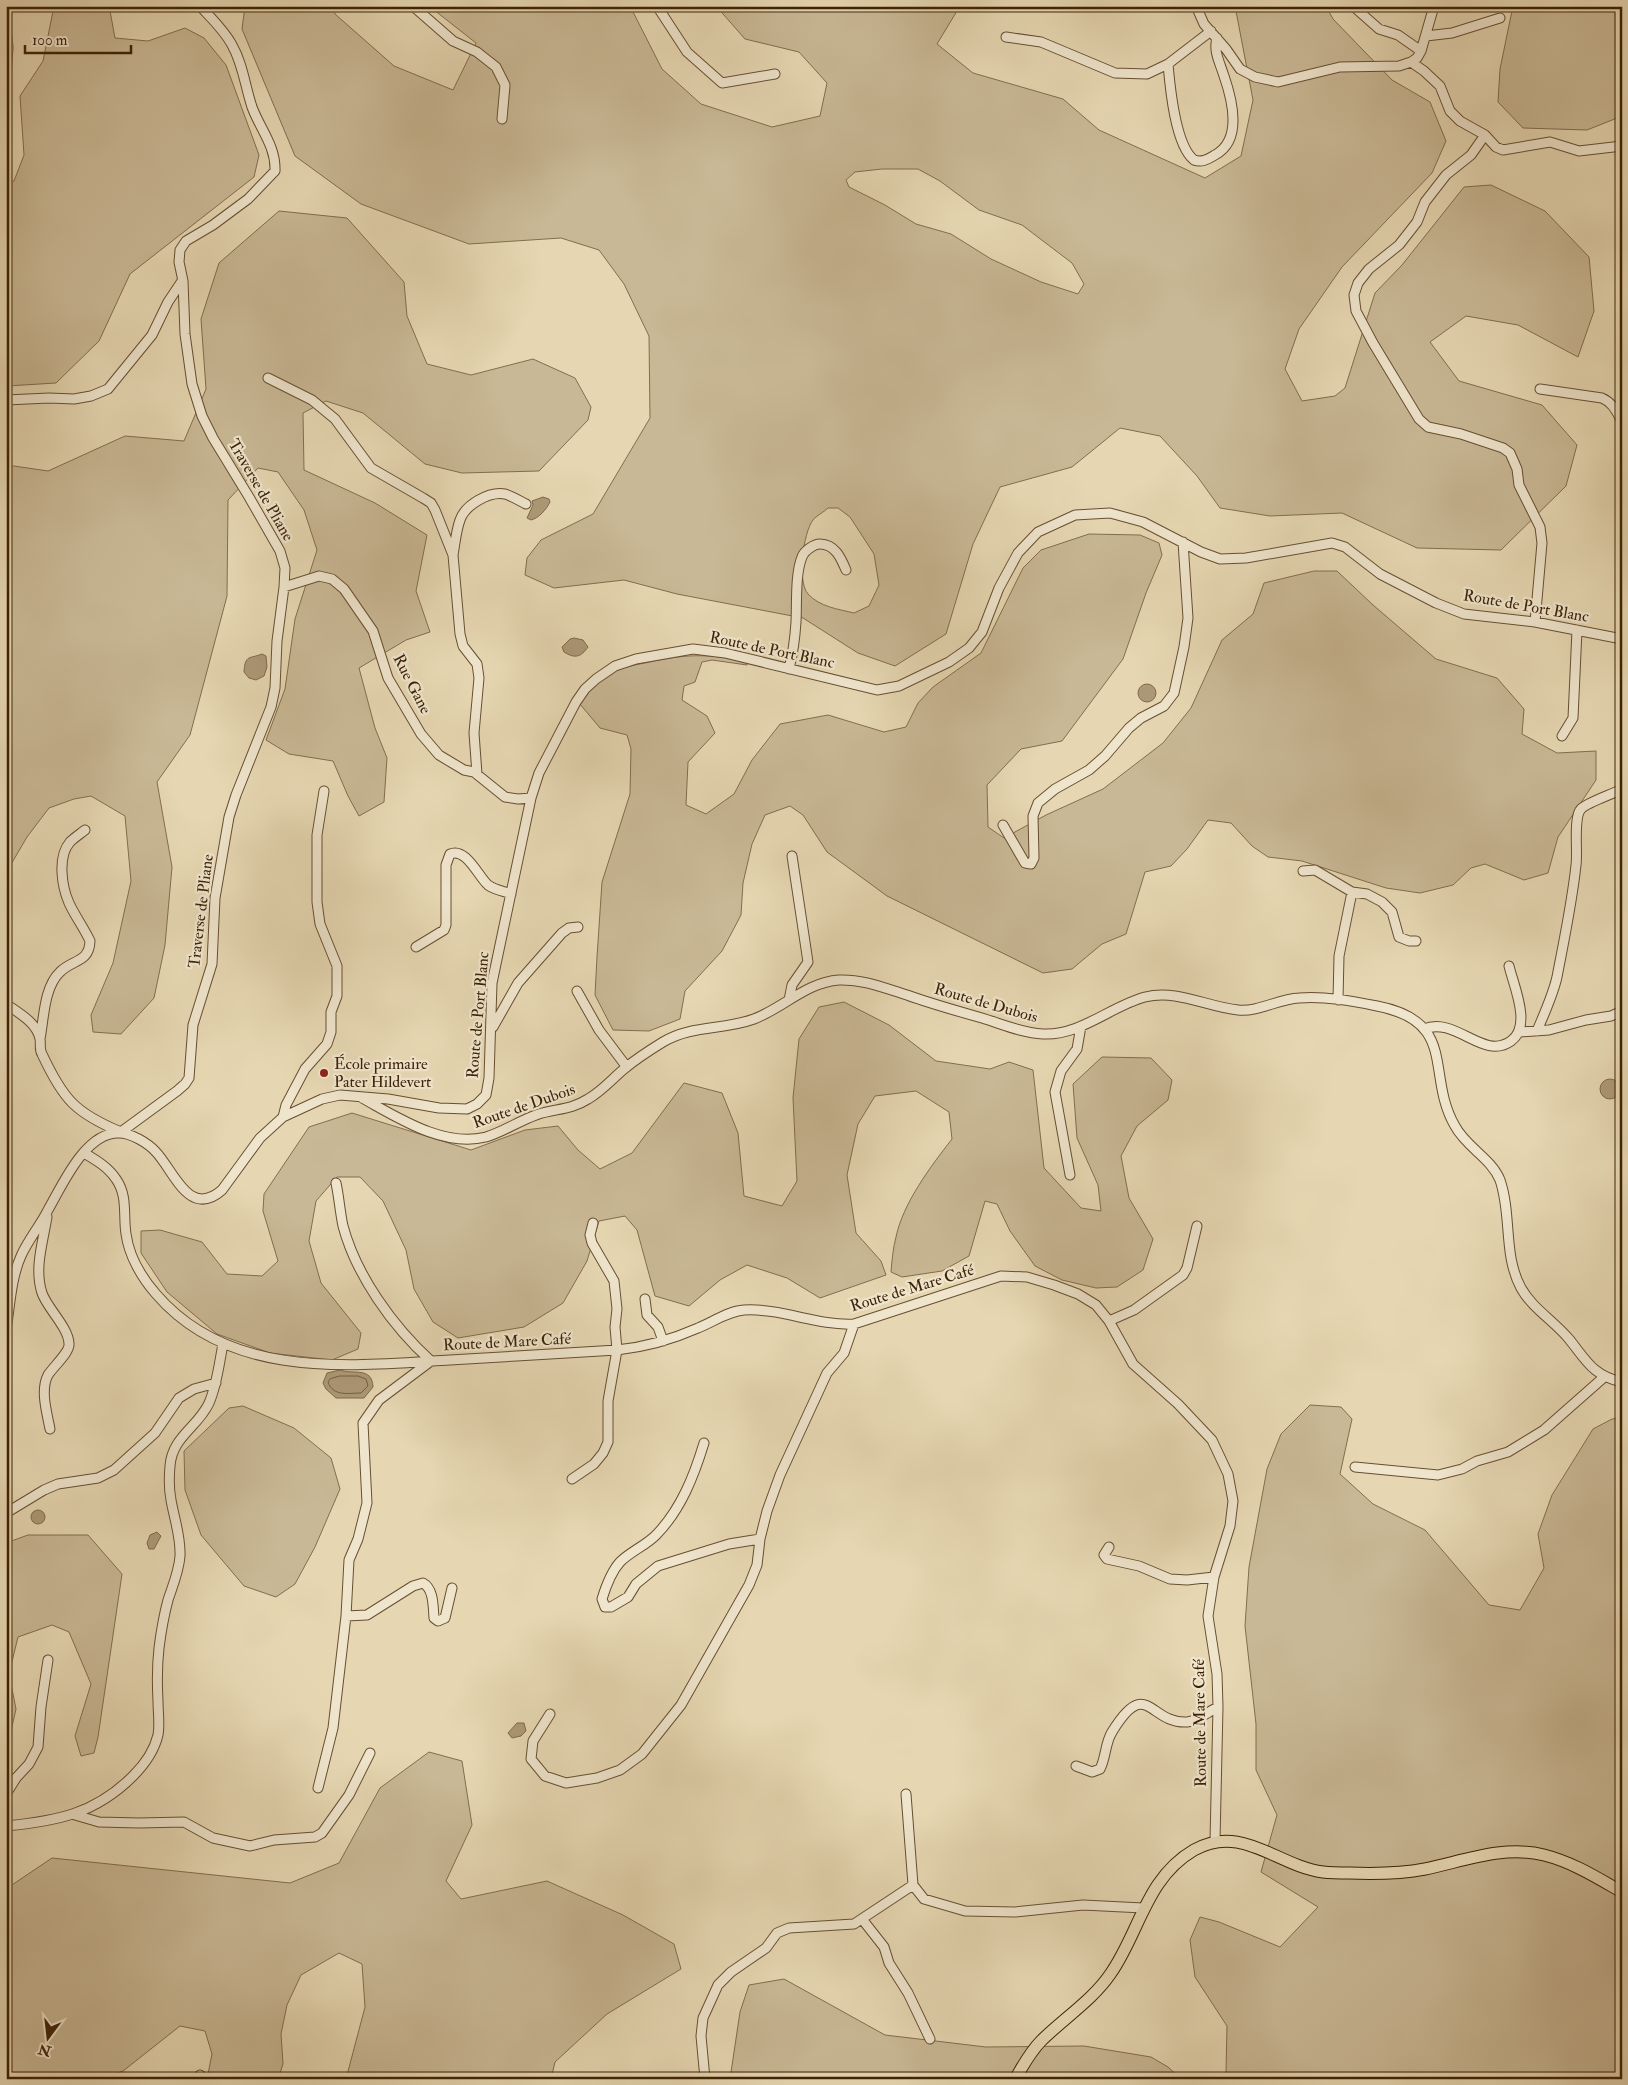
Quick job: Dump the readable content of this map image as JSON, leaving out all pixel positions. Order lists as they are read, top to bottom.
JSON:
{
  "streets": {
    "street": [
      "Traverse de Pliane",
      "Route de Port Blanc",
      "Rue Gane",
      "Route de Dubois",
      "Route de Mare Café"
    ]
  },
  "crossings": [
    ["Traverse de Pliane", "Route de Port Blanc"],
    ["Traverse de Pliane", "Rue Gane"],
    ["Route de Port Blanc", "Rue Gane"],
    ["Route de Port Blanc", "Route de Dubois"]
  ],
  "places": ["École primaire Pater Hildevert"],
  "scale_bar": "100 m",
  "north": "bottom"
}
